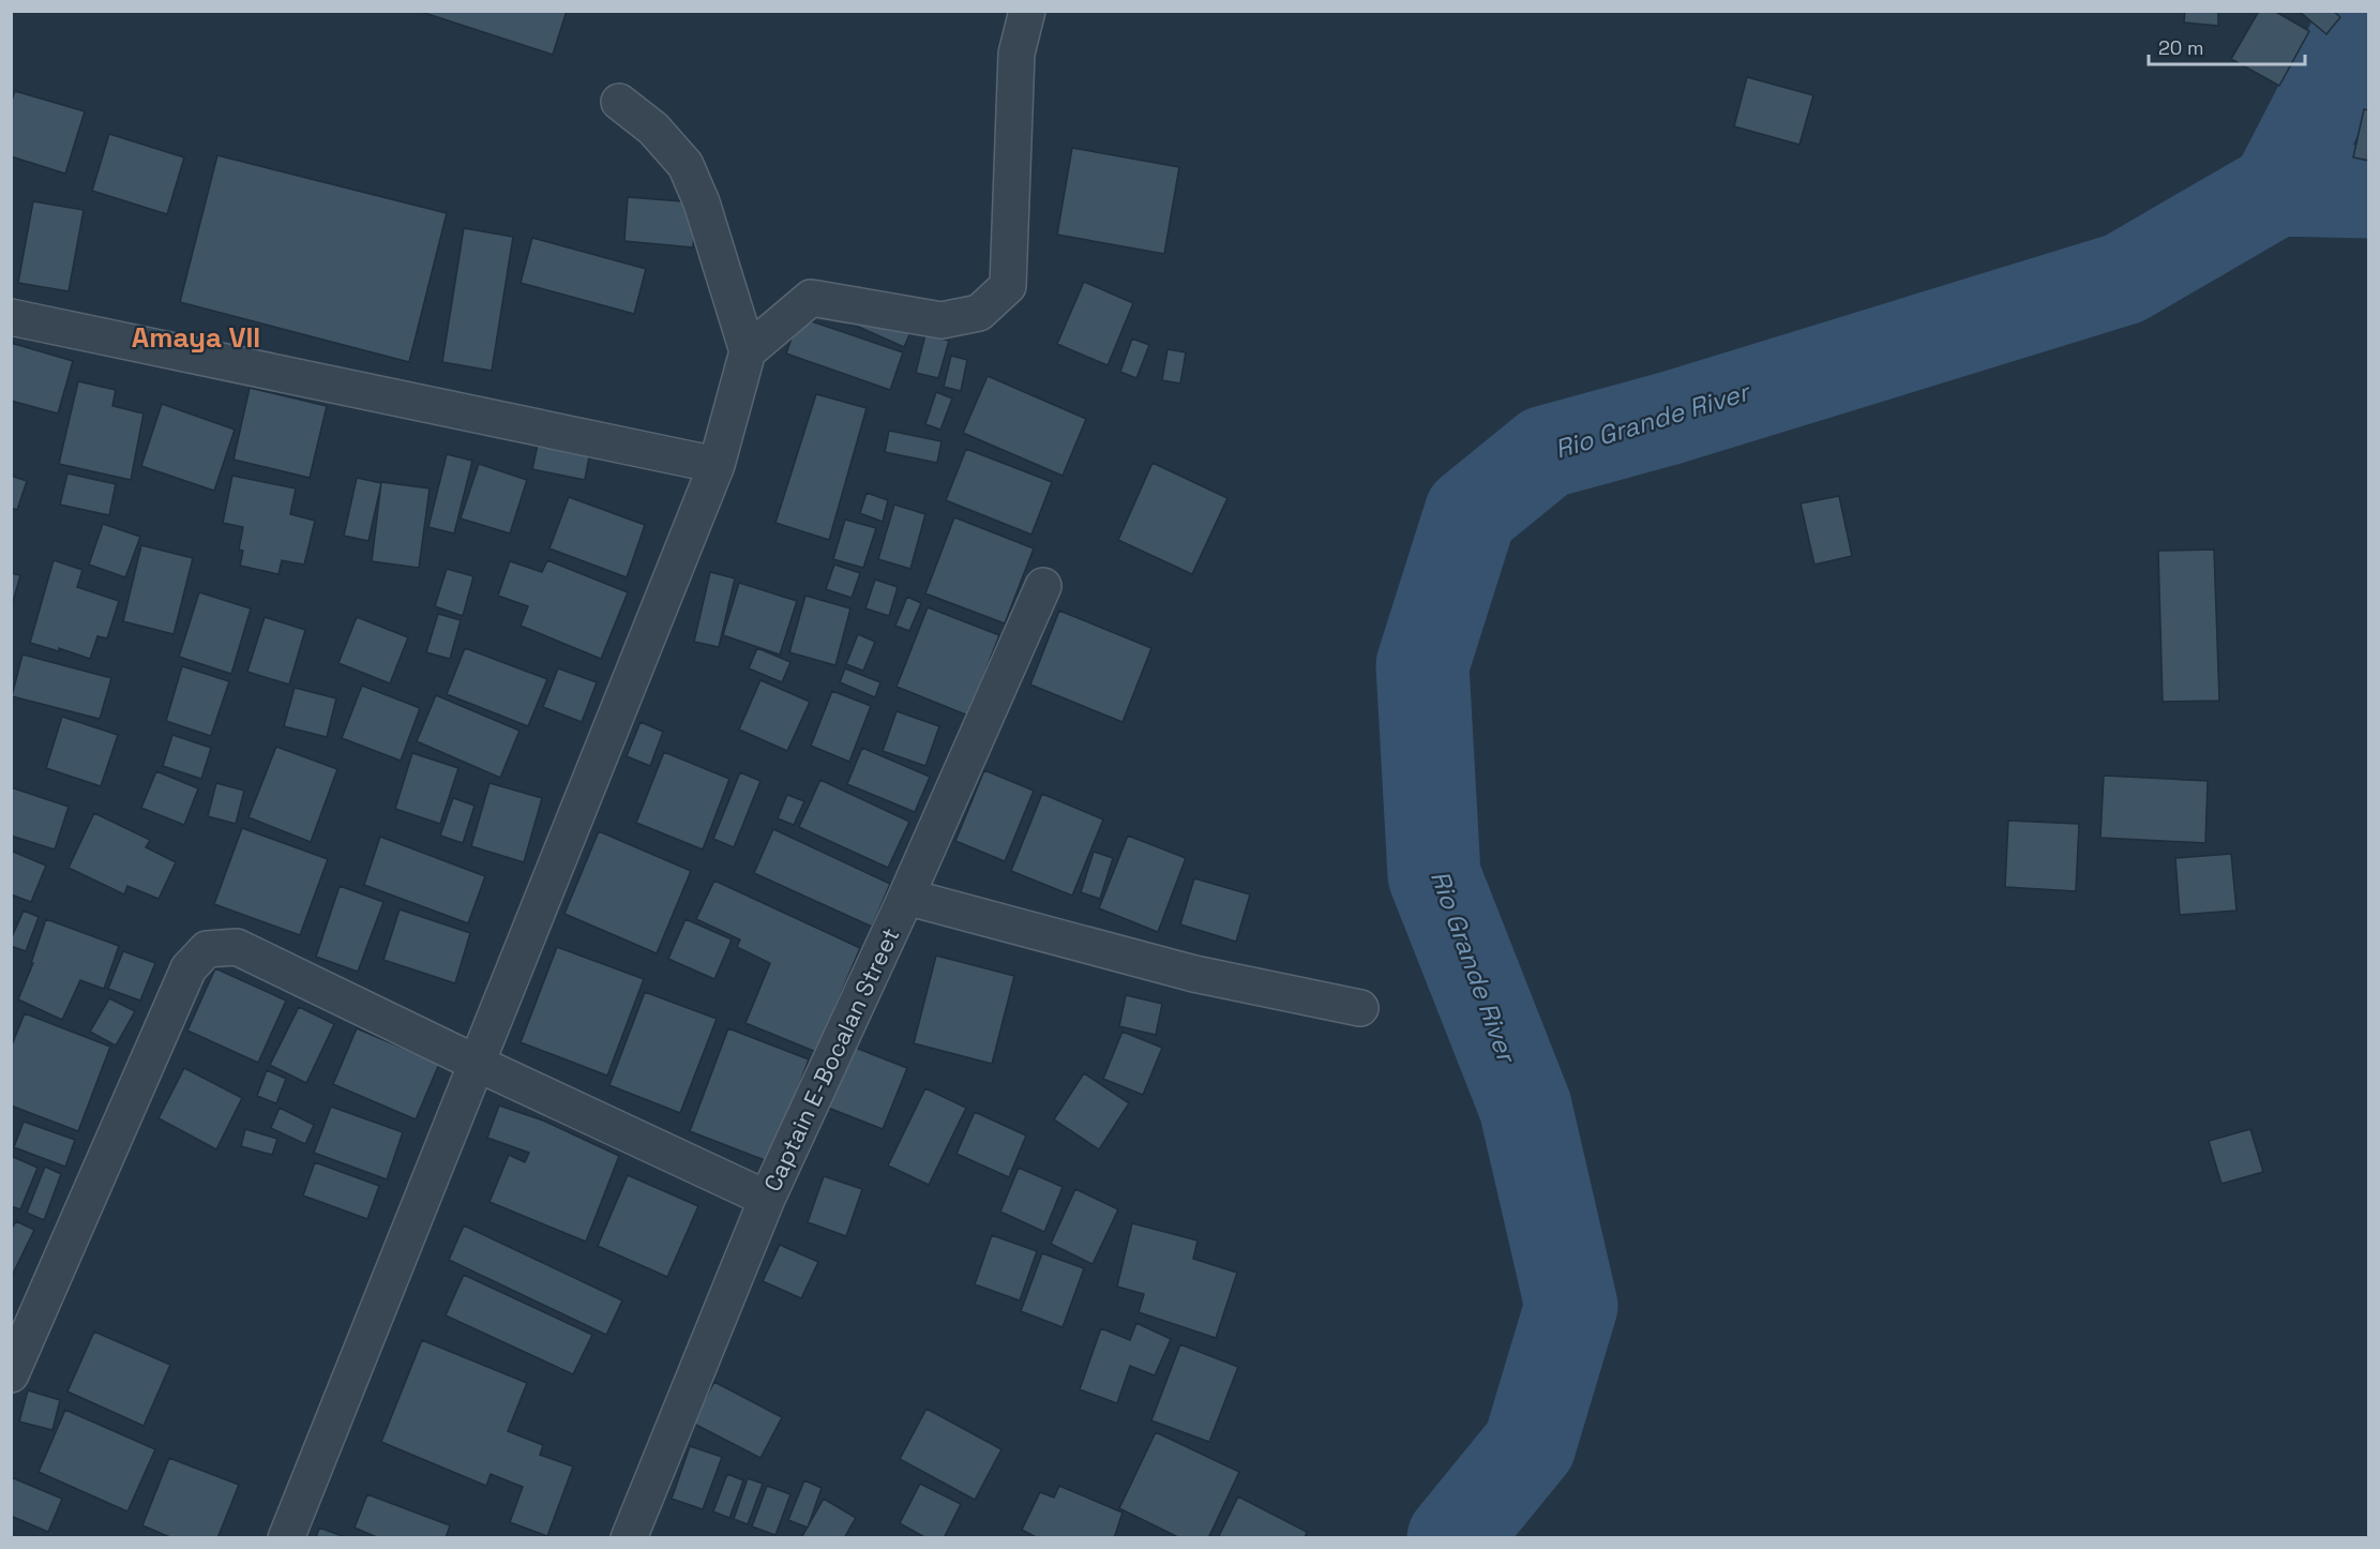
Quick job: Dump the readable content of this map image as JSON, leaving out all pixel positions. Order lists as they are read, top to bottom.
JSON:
{
  "streets": {
    "street": ["Captain E-Bocalan Street"]
  },
  "districts": ["Amaya VII"],
  "water": ["Rio Grande River"],
  "scale_bar": "20 m"
}
